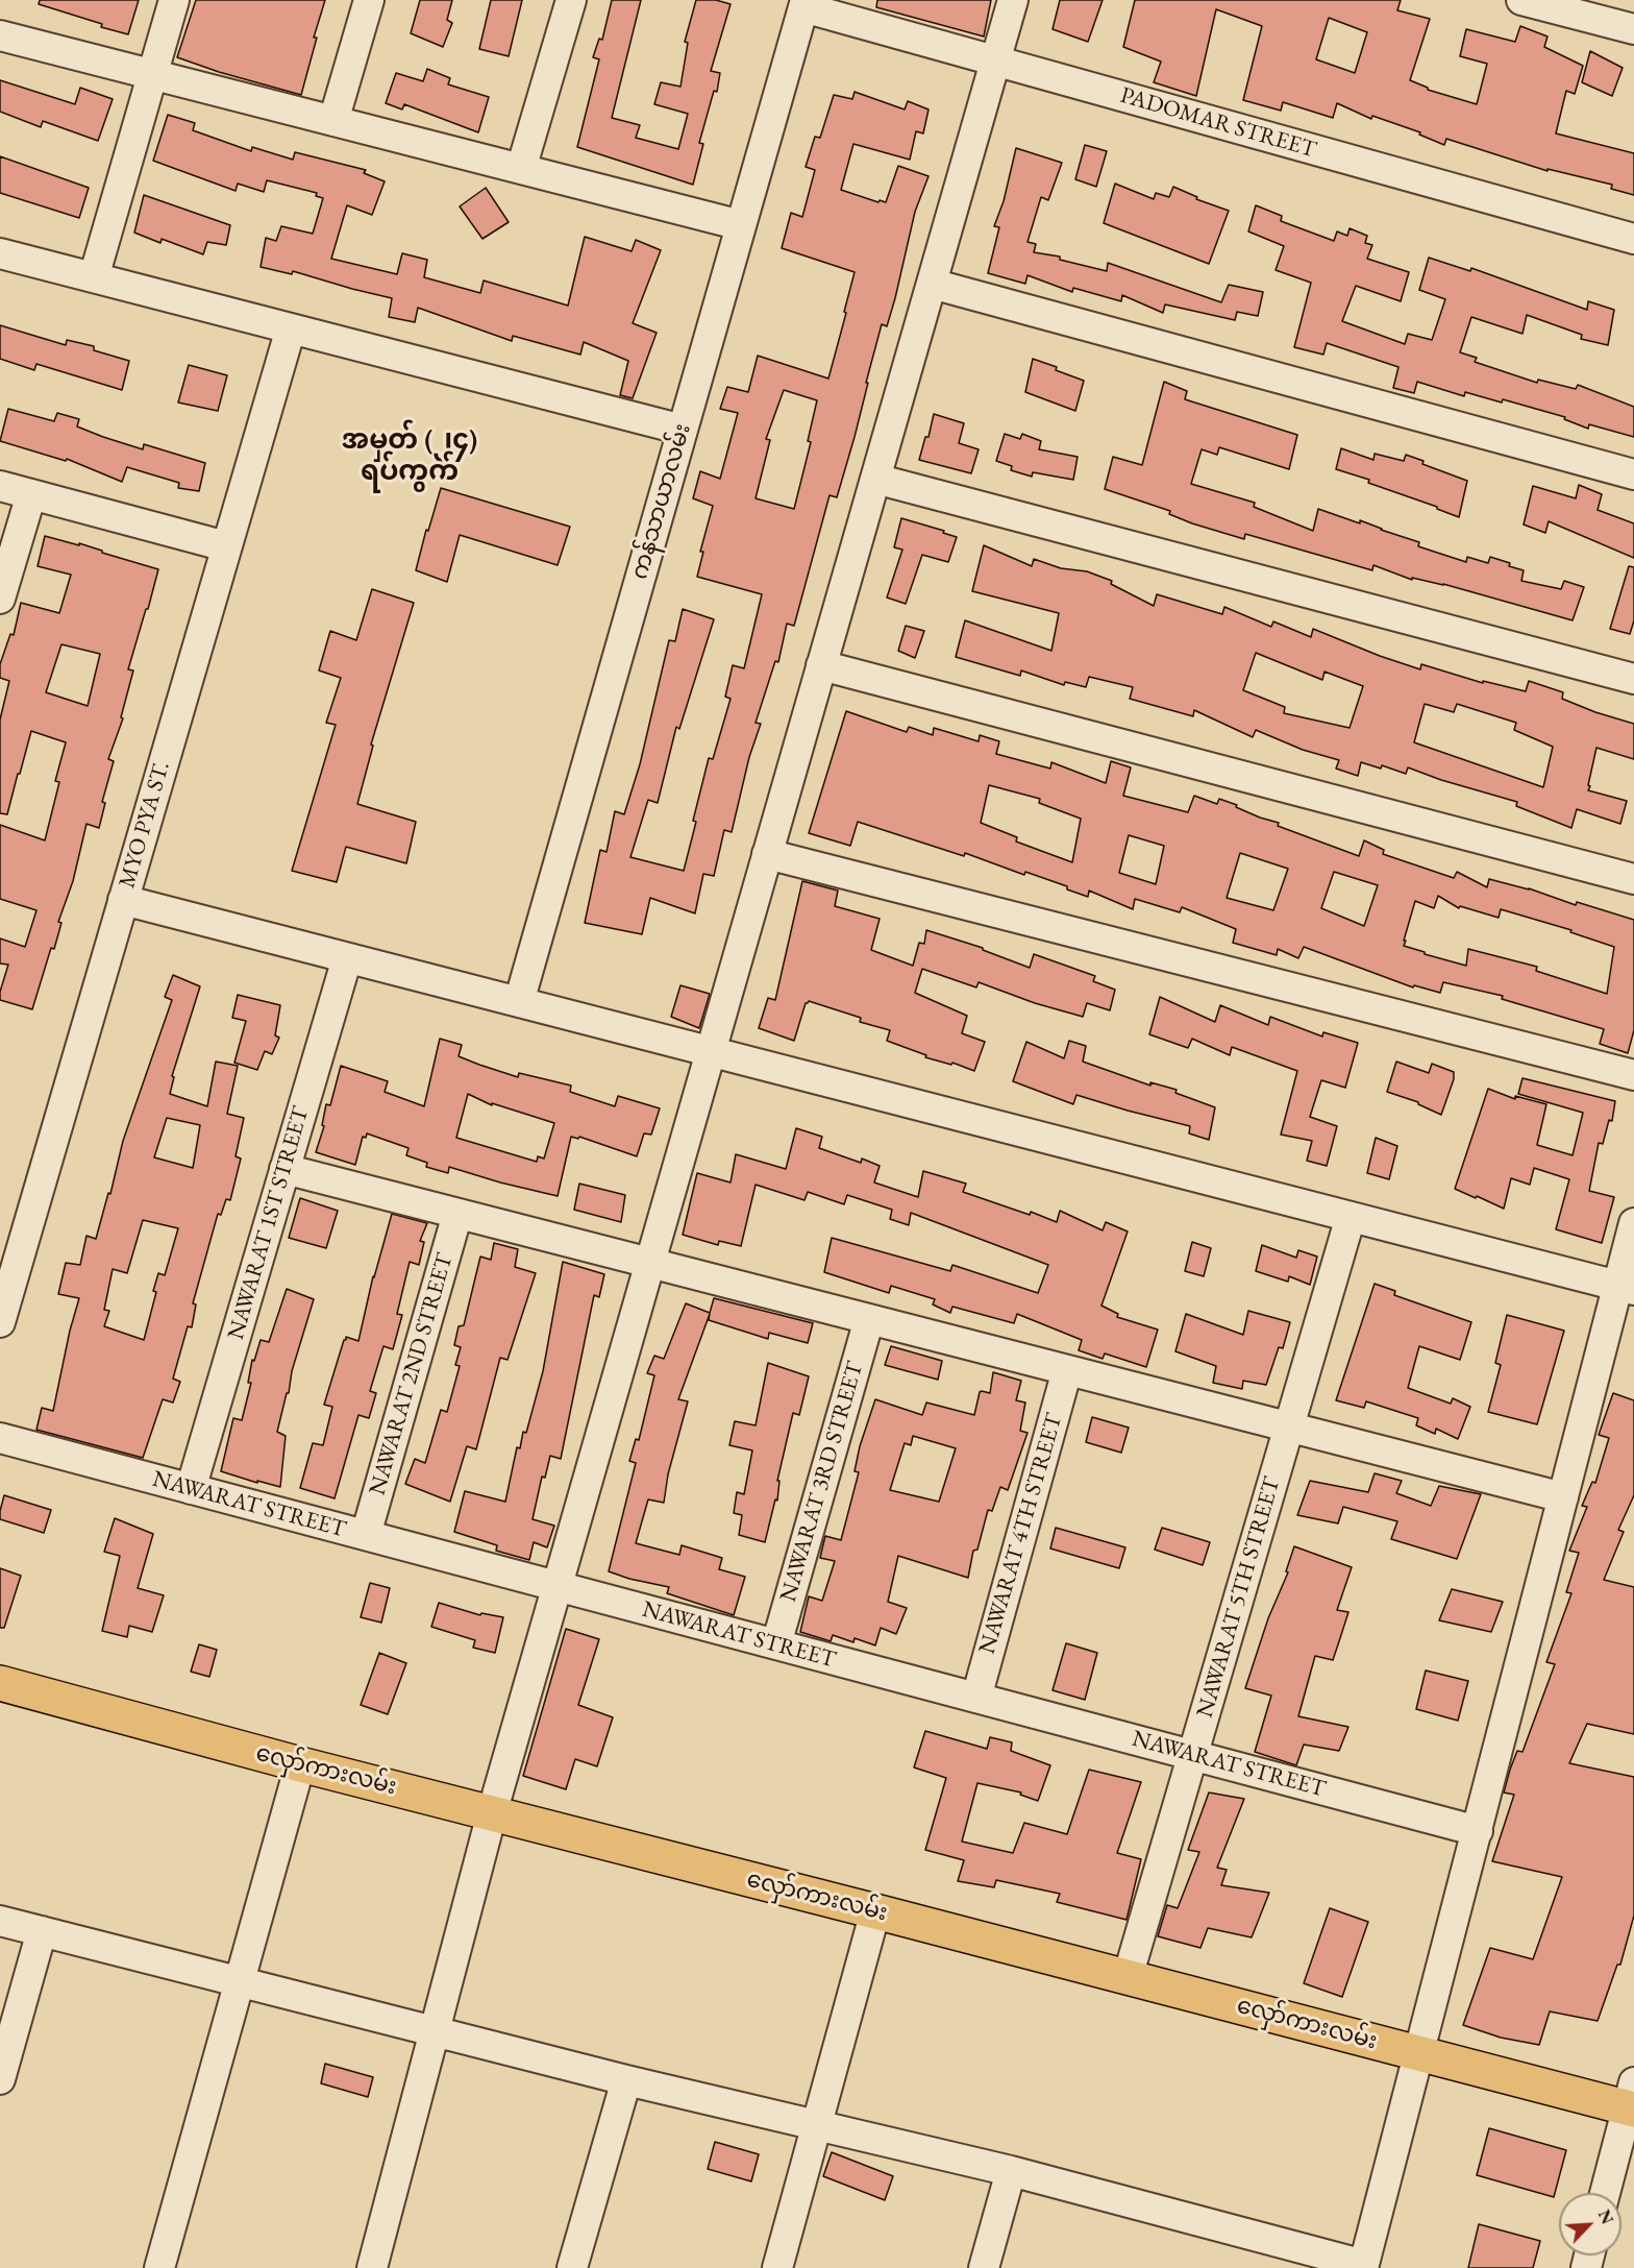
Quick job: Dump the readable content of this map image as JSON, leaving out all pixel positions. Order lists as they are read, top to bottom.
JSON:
{
  "streets": {
    "main road": ["လှော်ကားလမ်း"],
    "street": [
      "PADOMAR STREET",
      "ကန်သာယာလမ်း",
      "MYO PYA ST.",
      "NAWARAT 1ST STREET",
      "NAWARAT 2ND STREET",
      "NAWARAT 3RD STREET",
      "NAWARAT STREET",
      "NAWARAT 4TH STREET",
      "NAWARAT 5TH STREET"
    ]
  },
  "crossings": [
    ["PADOMAR STREET", "ကန်သာယာလမ်း"],
    ["NAWARAT 1ST STREET", "NAWARAT STREET"],
    ["NAWARAT 2ND STREET", "NAWARAT STREET"],
    ["NAWARAT 3RD STREET", "NAWARAT STREET"],
    ["NAWARAT STREET", "NAWARAT 4TH STREET"],
    ["NAWARAT STREET", "NAWARAT 5TH STREET"],
    ["NAWARAT 5TH STREET", "လှော်ကားလမ်း"]
  ],
  "districts": ["အမှတ် (၂၄) ရပ်ကွက်"],
  "north": "top right"
}
